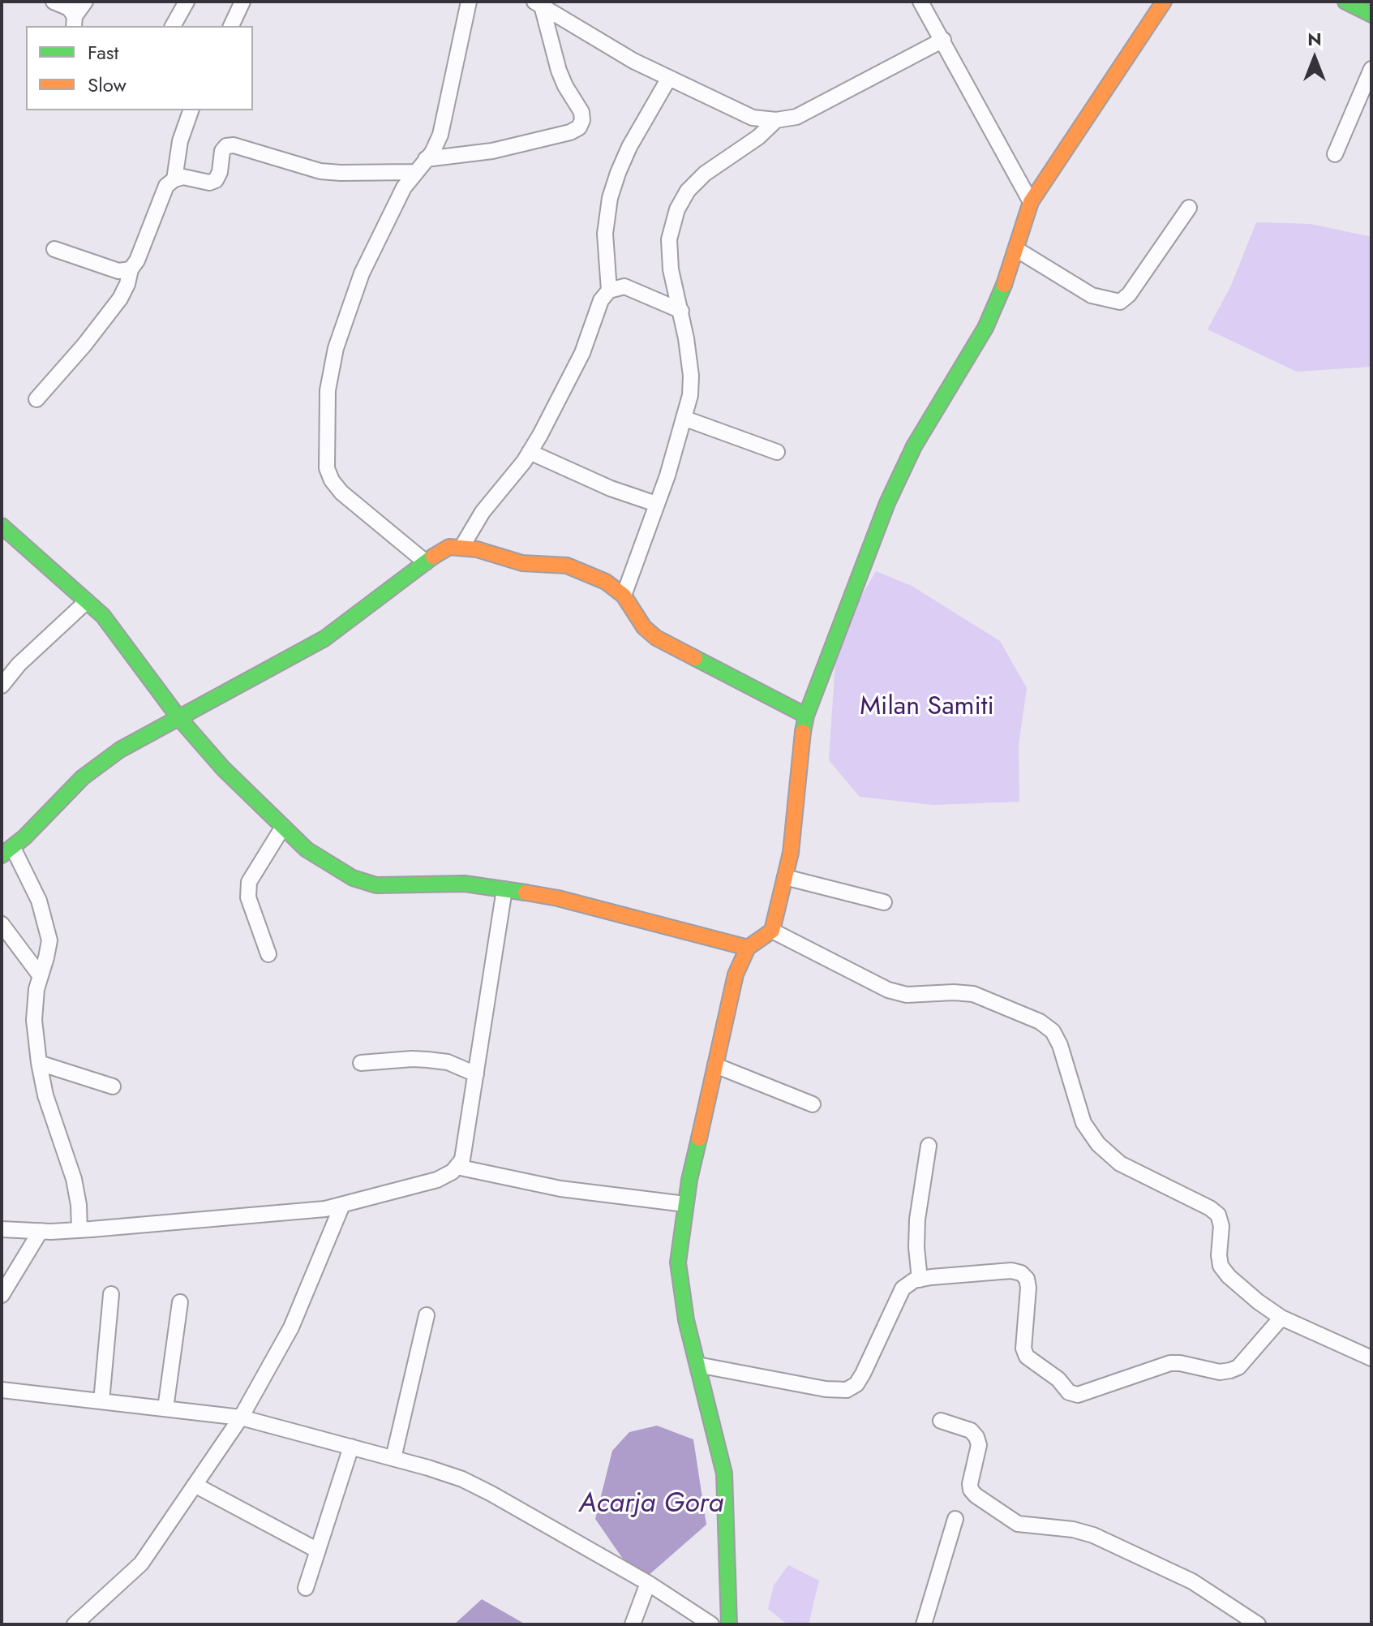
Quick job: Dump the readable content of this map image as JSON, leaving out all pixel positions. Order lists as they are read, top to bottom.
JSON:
{
  "water": ["Acarja Gora"],
  "parks": ["Milan Samiti"],
  "legend": ["Fast", "Slow"],
  "north": "top"
}
